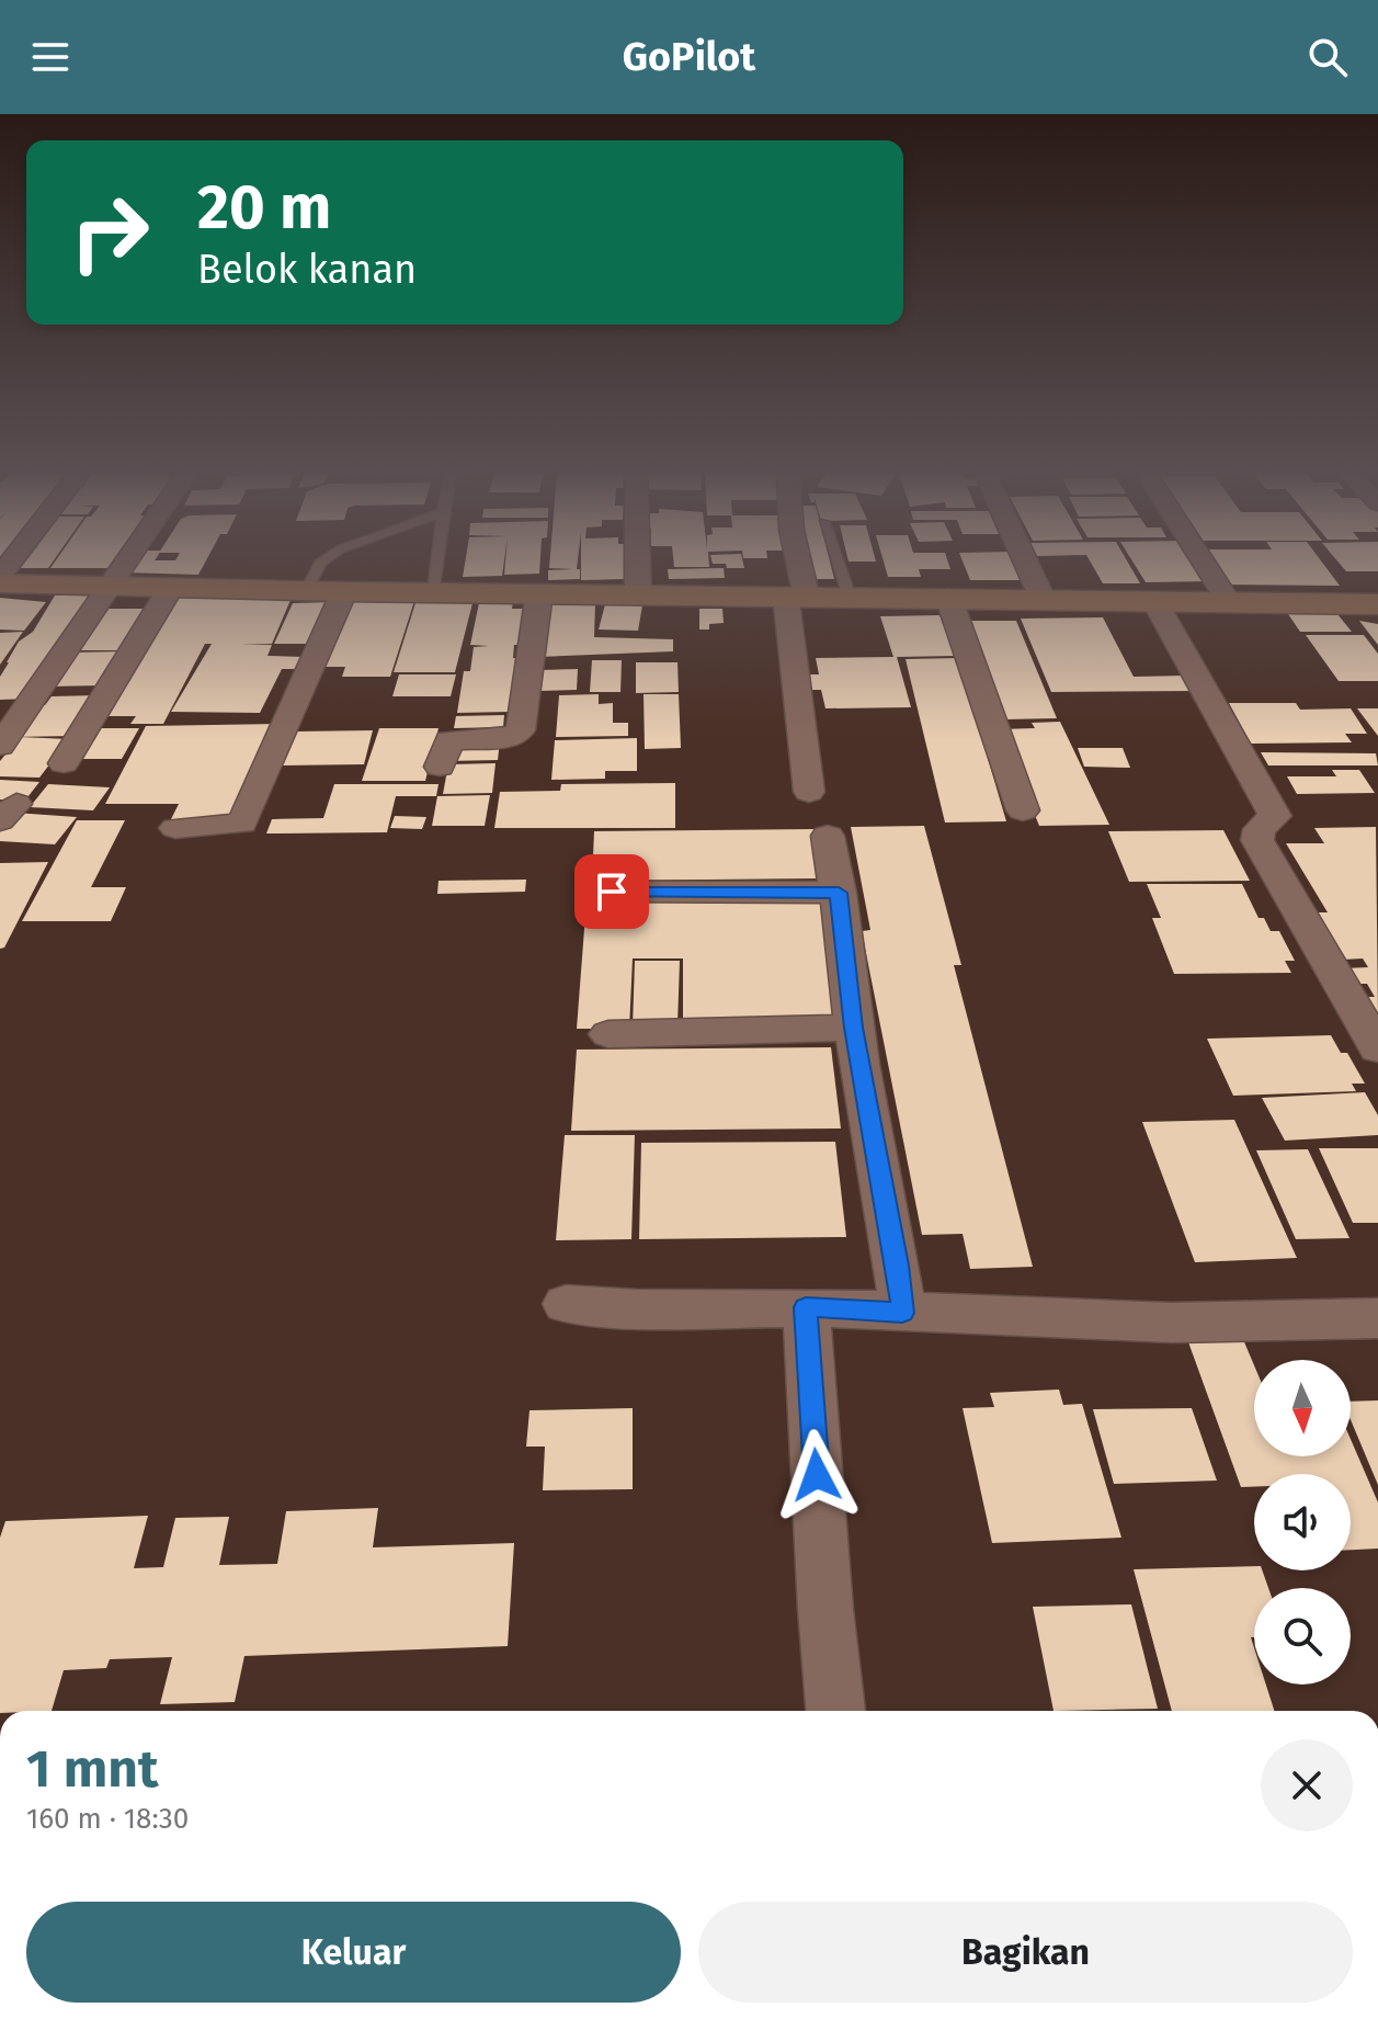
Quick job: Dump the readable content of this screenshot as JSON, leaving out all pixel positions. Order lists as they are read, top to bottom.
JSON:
{
  "north": "bottom",
  "page": {
    "header": "GoPilot",
    "turn": ["20 m", "Belok kanan"],
    "heading": ["1 mnt", "160 m · 18:30"],
    "buttons": ["Keluar", "Bagikan"]
  }
}
